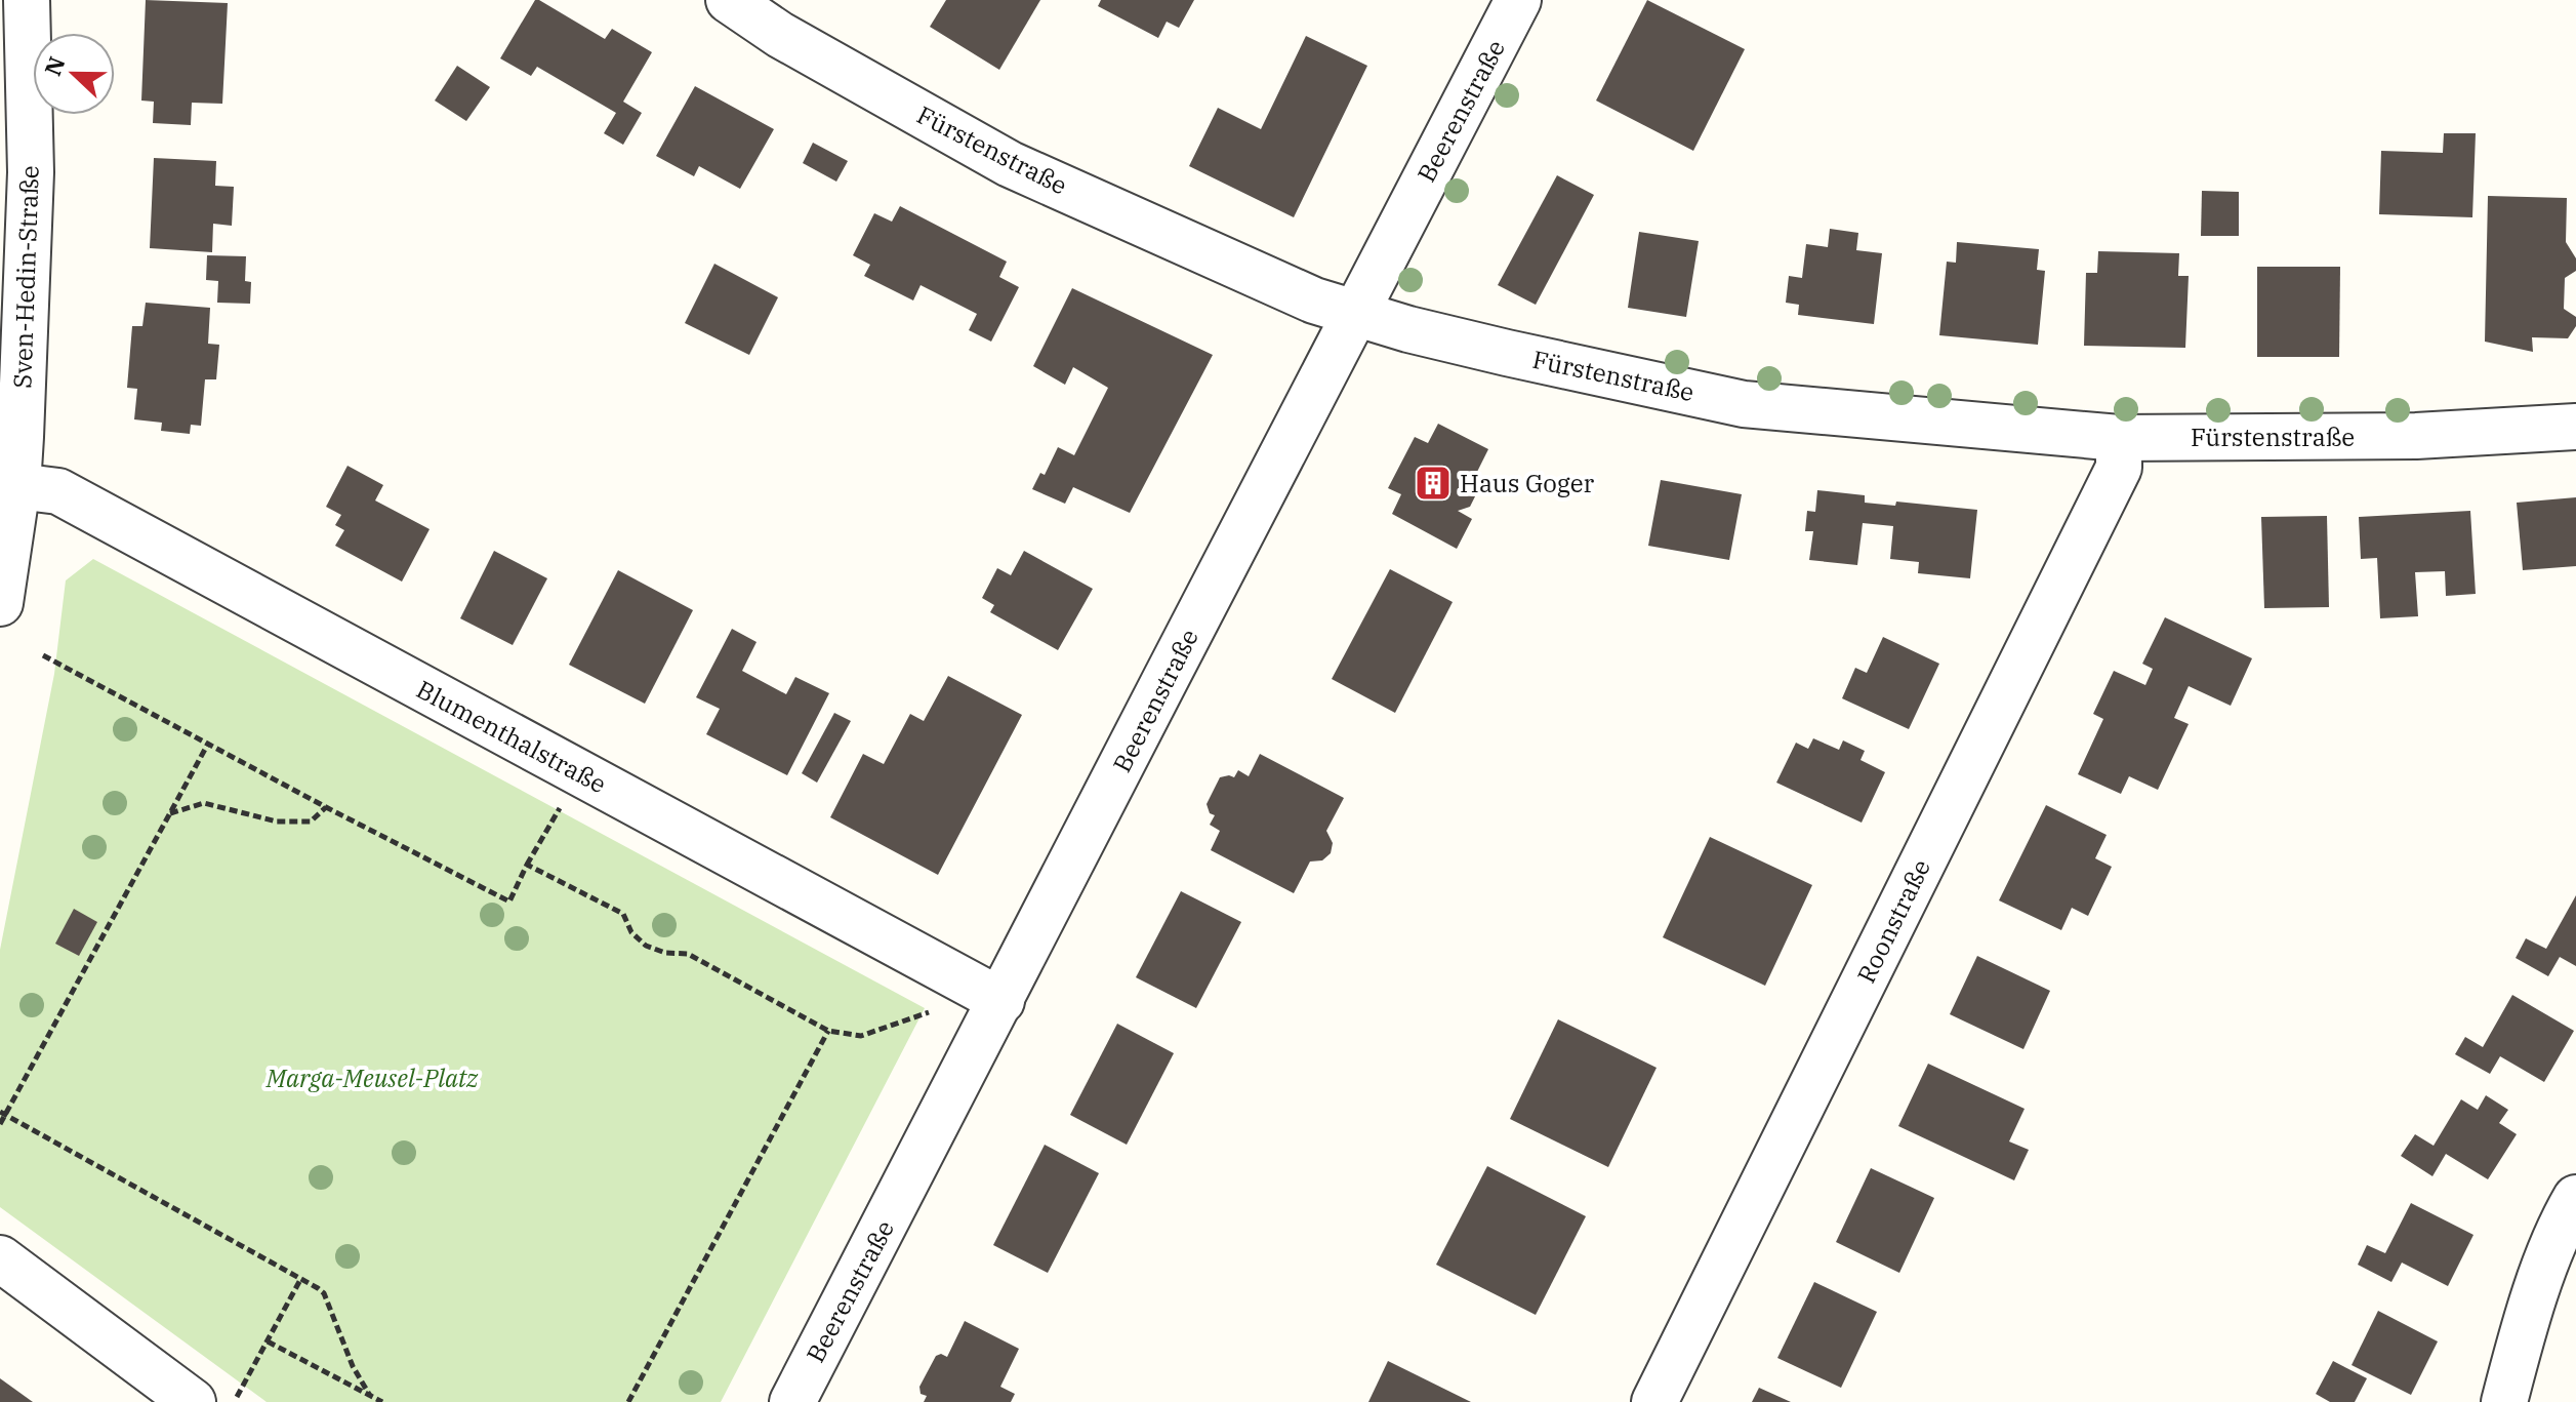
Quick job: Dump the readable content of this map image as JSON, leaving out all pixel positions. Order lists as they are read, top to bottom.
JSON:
{
  "streets": {
    "street": [
      "Beerenstraße",
      "Fürstenstraße",
      "Sven-Hedin-Straße",
      "Blumenthalstraße",
      "Roonstraße"
    ]
  },
  "crossings": [
    ["Beerenstraße", "Fürstenstraße"],
    ["Beerenstraße", "Blumenthalstraße"],
    ["Fürstenstraße", "Roonstraße"],
    ["Sven-Hedin-Straße", "Blumenthalstraße"]
  ],
  "parks": ["Marga-Meusel-Platz"],
  "places": {
    "building": ["Haus Goger"]
  },
  "north": "left"
}
